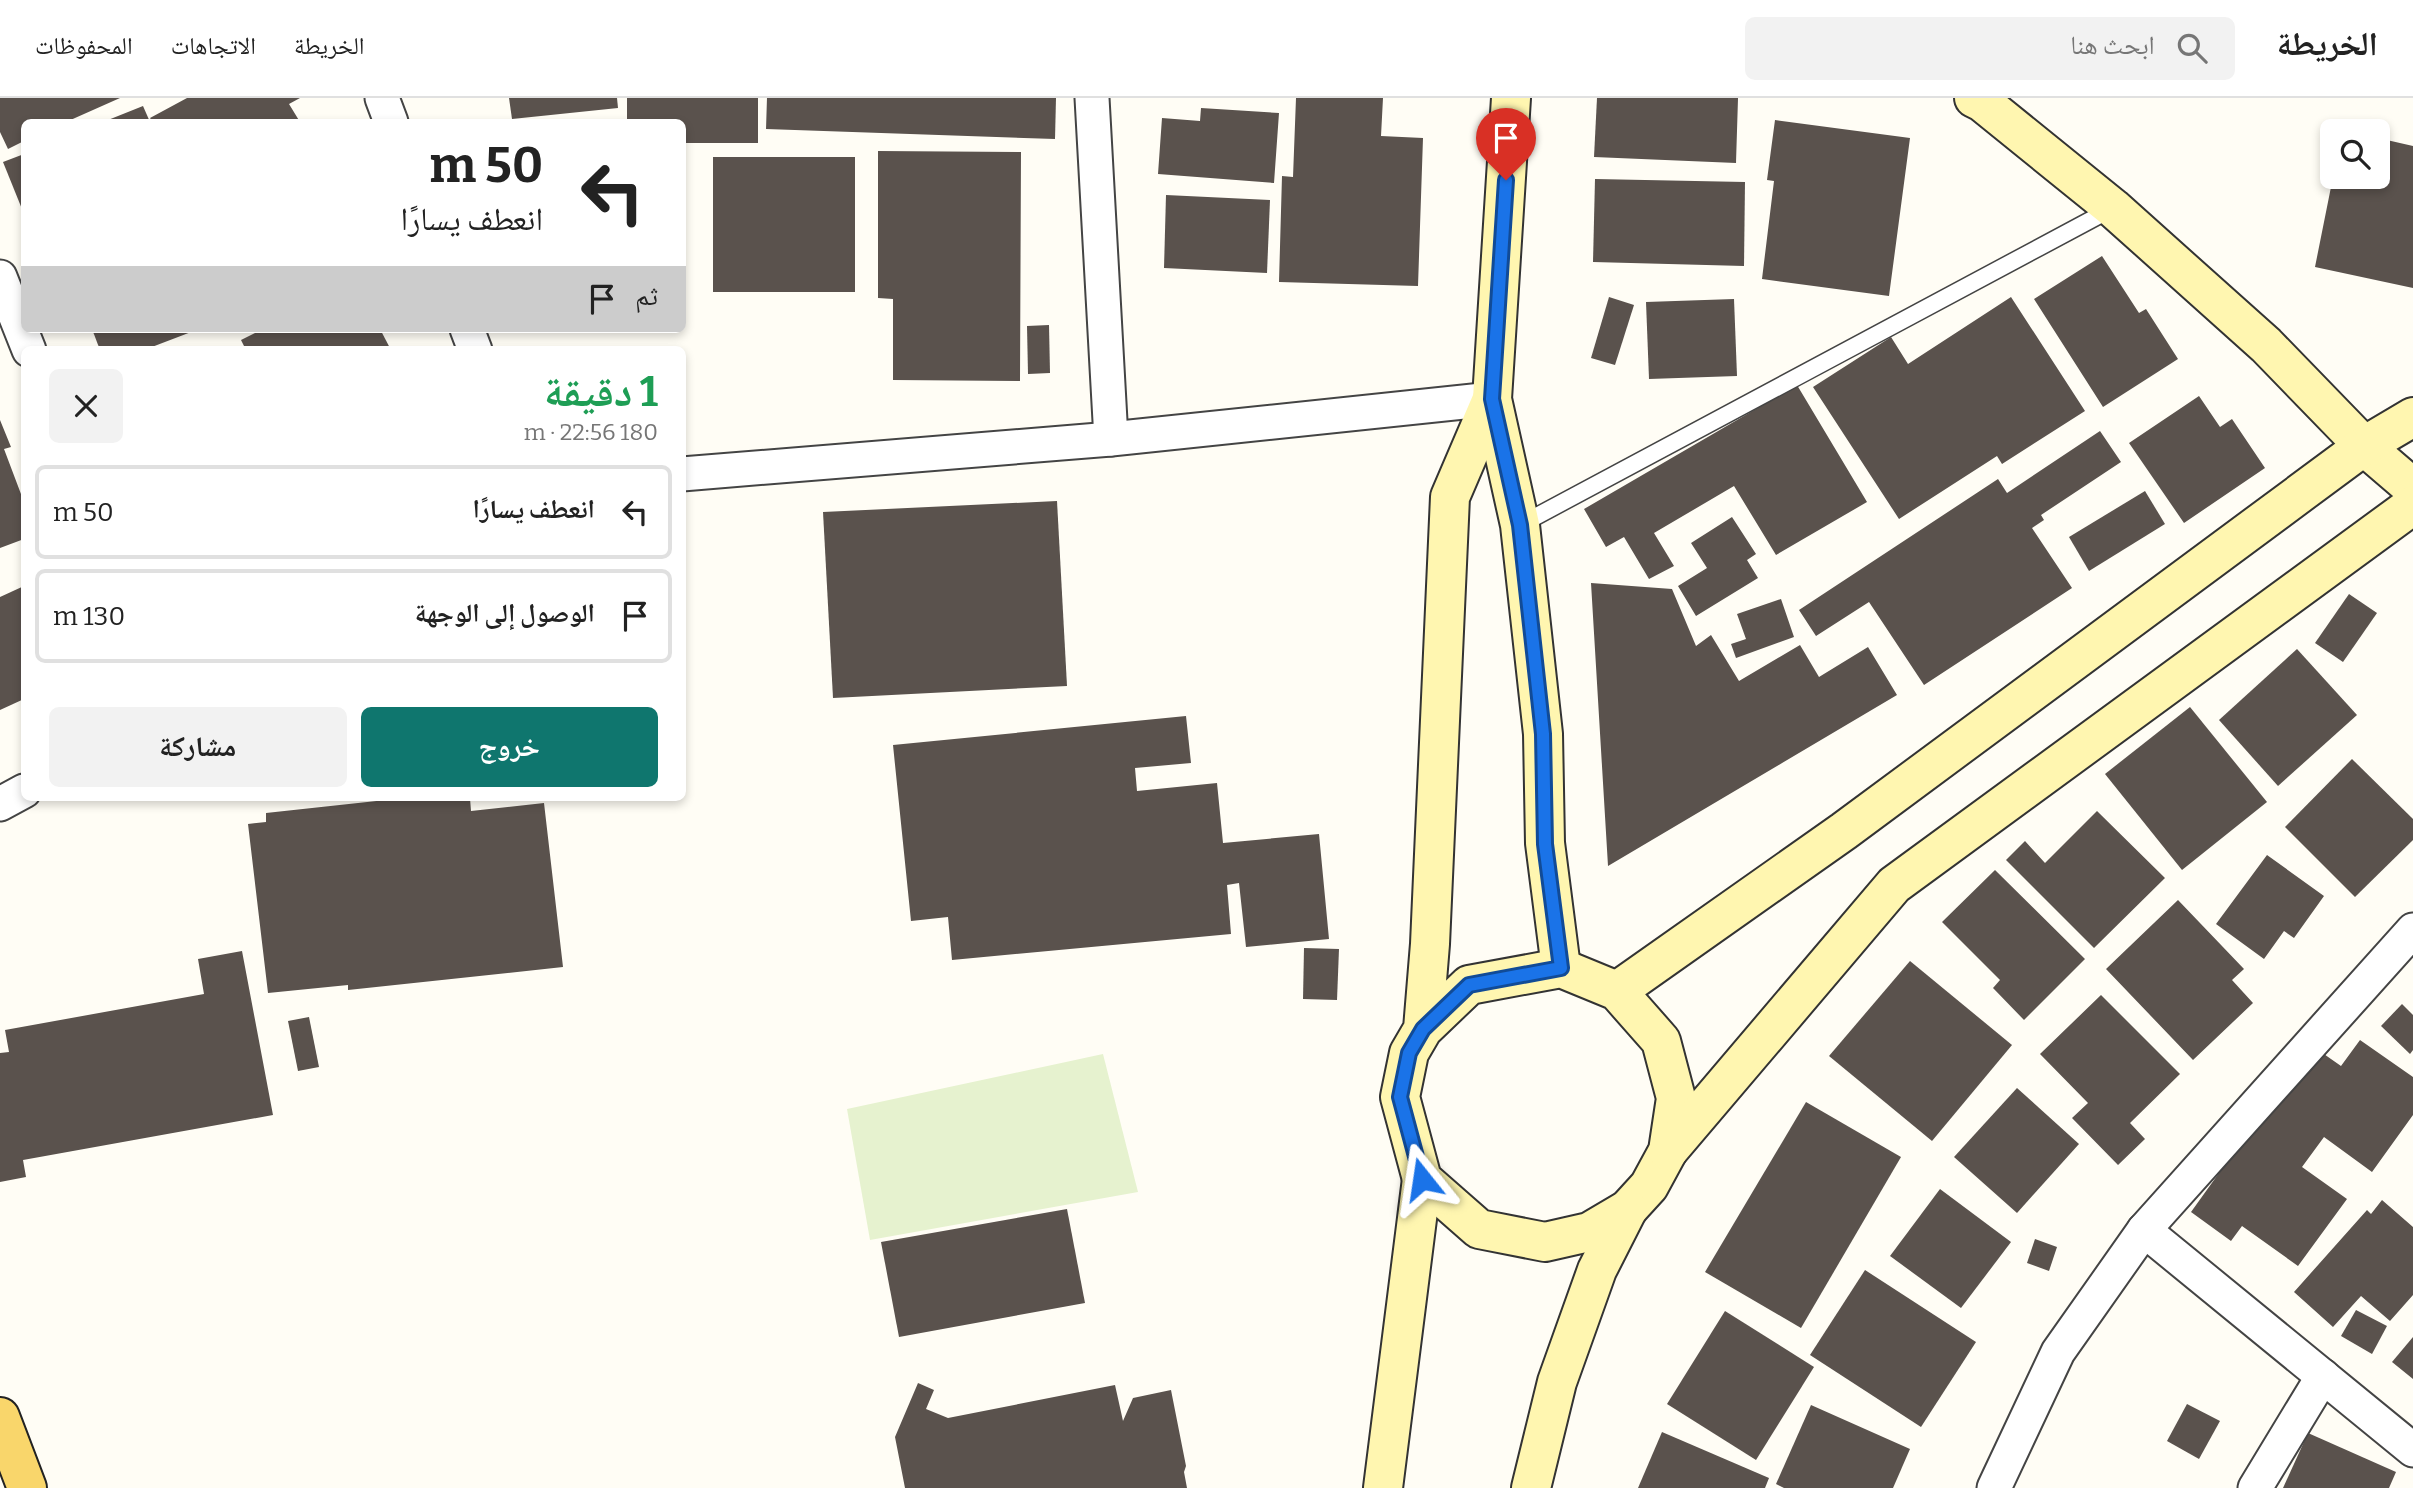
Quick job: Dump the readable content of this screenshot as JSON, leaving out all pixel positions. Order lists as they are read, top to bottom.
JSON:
{
  "page": {
    "header": "الخريطة",
    "search": "ابحث هنا",
    "nav": ["الخريطة", "الاتجاهات", "المحفوظات"],
    "turn": ["50 m", "انعطف يسارًا"],
    "then": "ثم",
    "heading": ["1 دقيقة", "180 m · 22:56"],
    "list": [
      {
        "name": "انعطف يسارًا",
        "value": "50 m"
      },
      {
        "name": "الوصول إلى الوجهة",
        "value": "130 m"
      }
    ],
    "buttons": ["خروج", "مشاركة"]
  }
}
